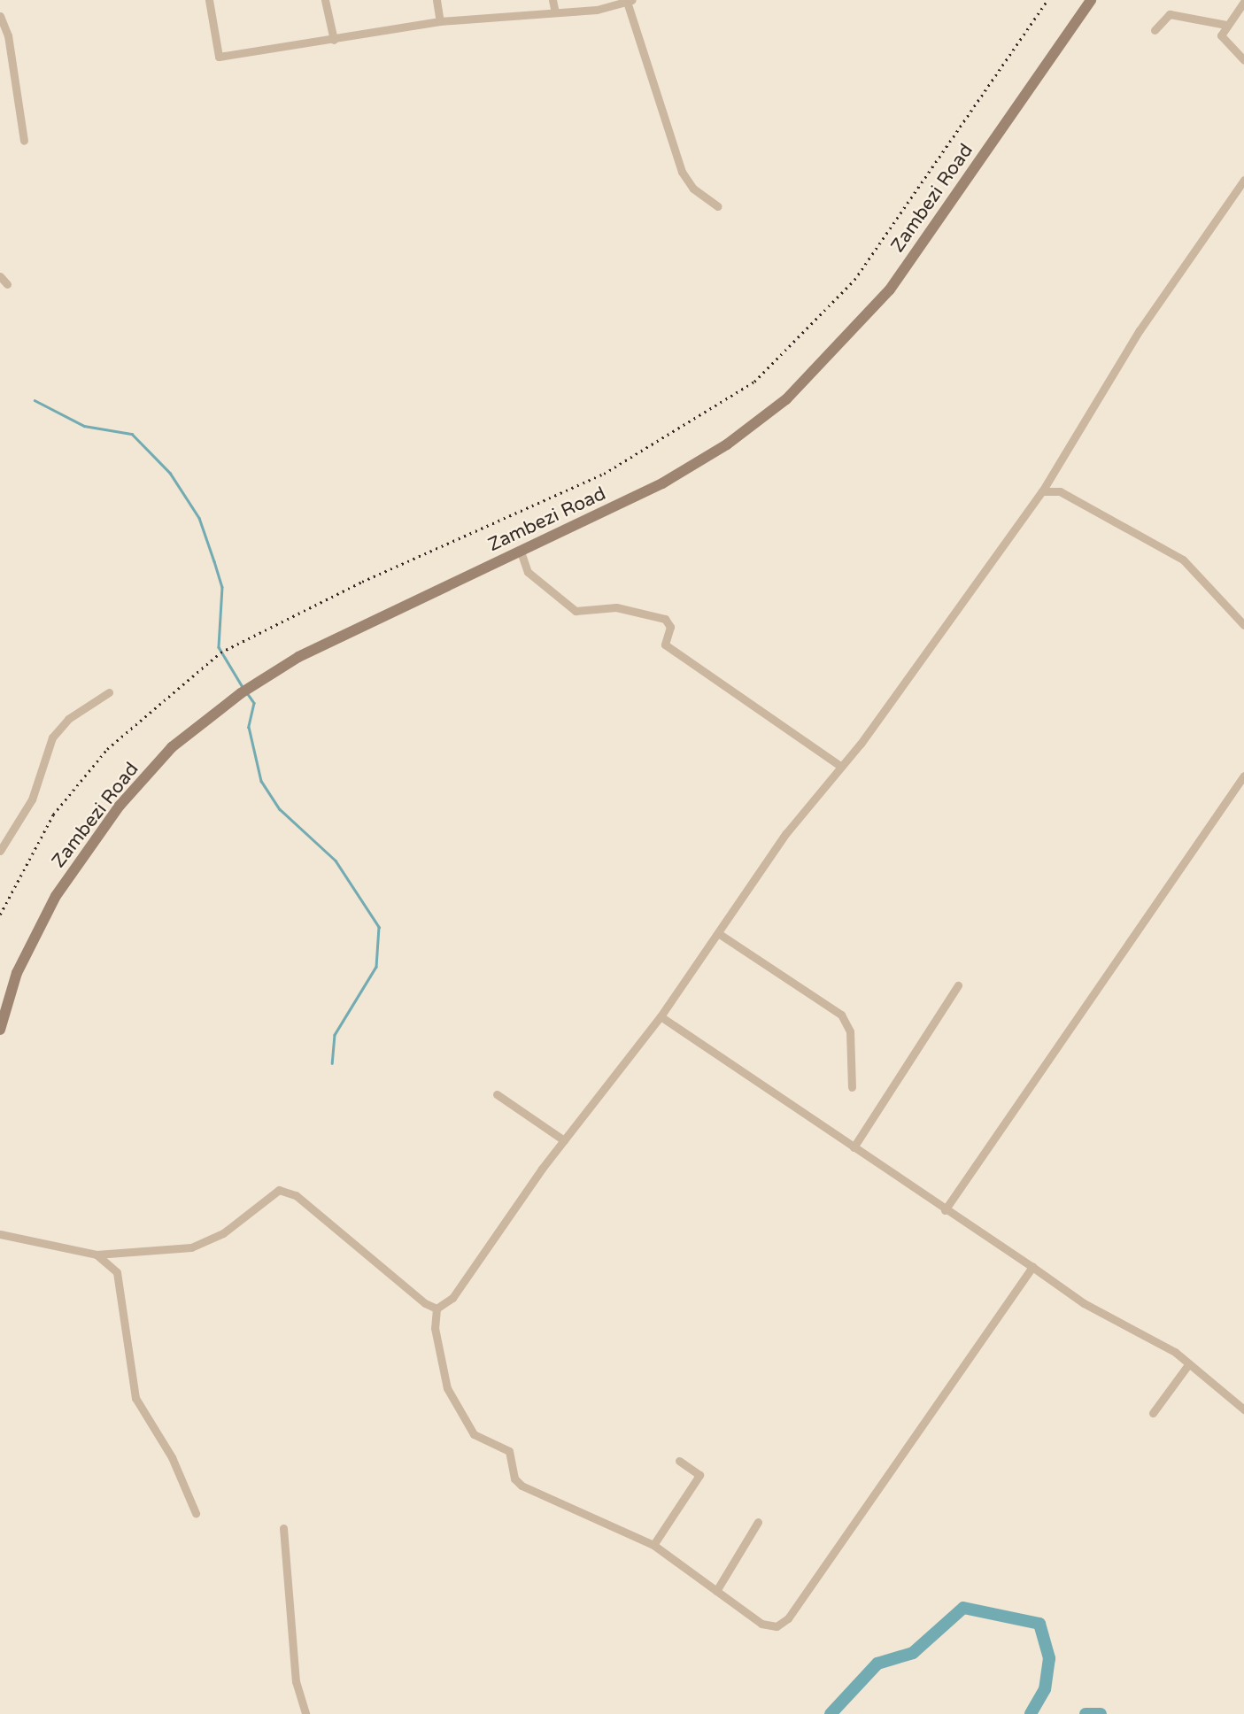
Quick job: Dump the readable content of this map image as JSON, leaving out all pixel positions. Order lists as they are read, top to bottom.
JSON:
{
  "streets": {
    "main road": ["Zambezi Road"]
  }
}
